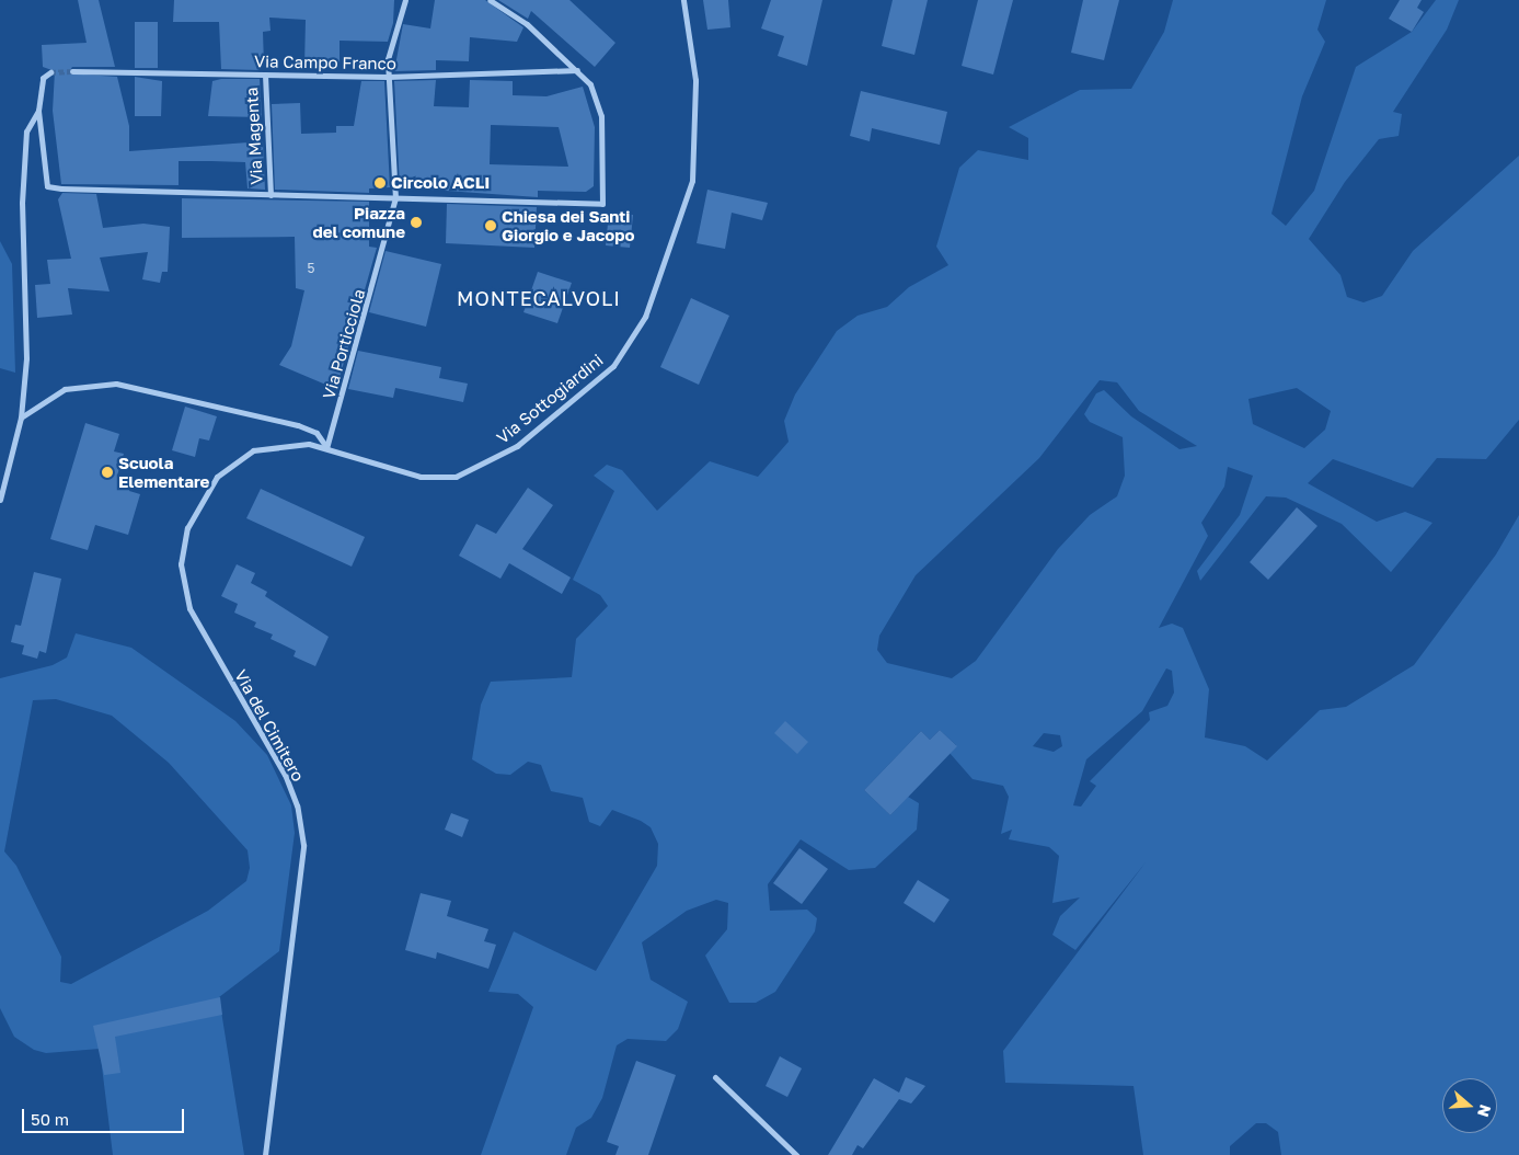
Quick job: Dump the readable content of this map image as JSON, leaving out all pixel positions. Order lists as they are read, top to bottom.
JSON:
{
  "streets": {
    "street": [
      "Via Campo Franco",
      "Via Magenta",
      "Via Porticciola",
      "Via Sottogiardini",
      "Via del Cimitero"
    ]
  },
  "crossings": [
    ["Via Campo Franco", "Via Magenta"],
    ["Via Porticciola", "Via Sottogiardini"],
    ["Via Porticciola", "Via del Cimitero"],
    ["Via Sottogiardini", "Via del Cimitero"]
  ],
  "districts": ["MONTECALVOLI"],
  "places": [
    "Circolo ACLI",
    "Piazza del comune",
    "Chiesa dei Santi Giorgio e Jacopo",
    "Scuola Elementare"
  ],
  "house_numbers": ["5"],
  "scale_bar": "50 m",
  "north": "right"
}
